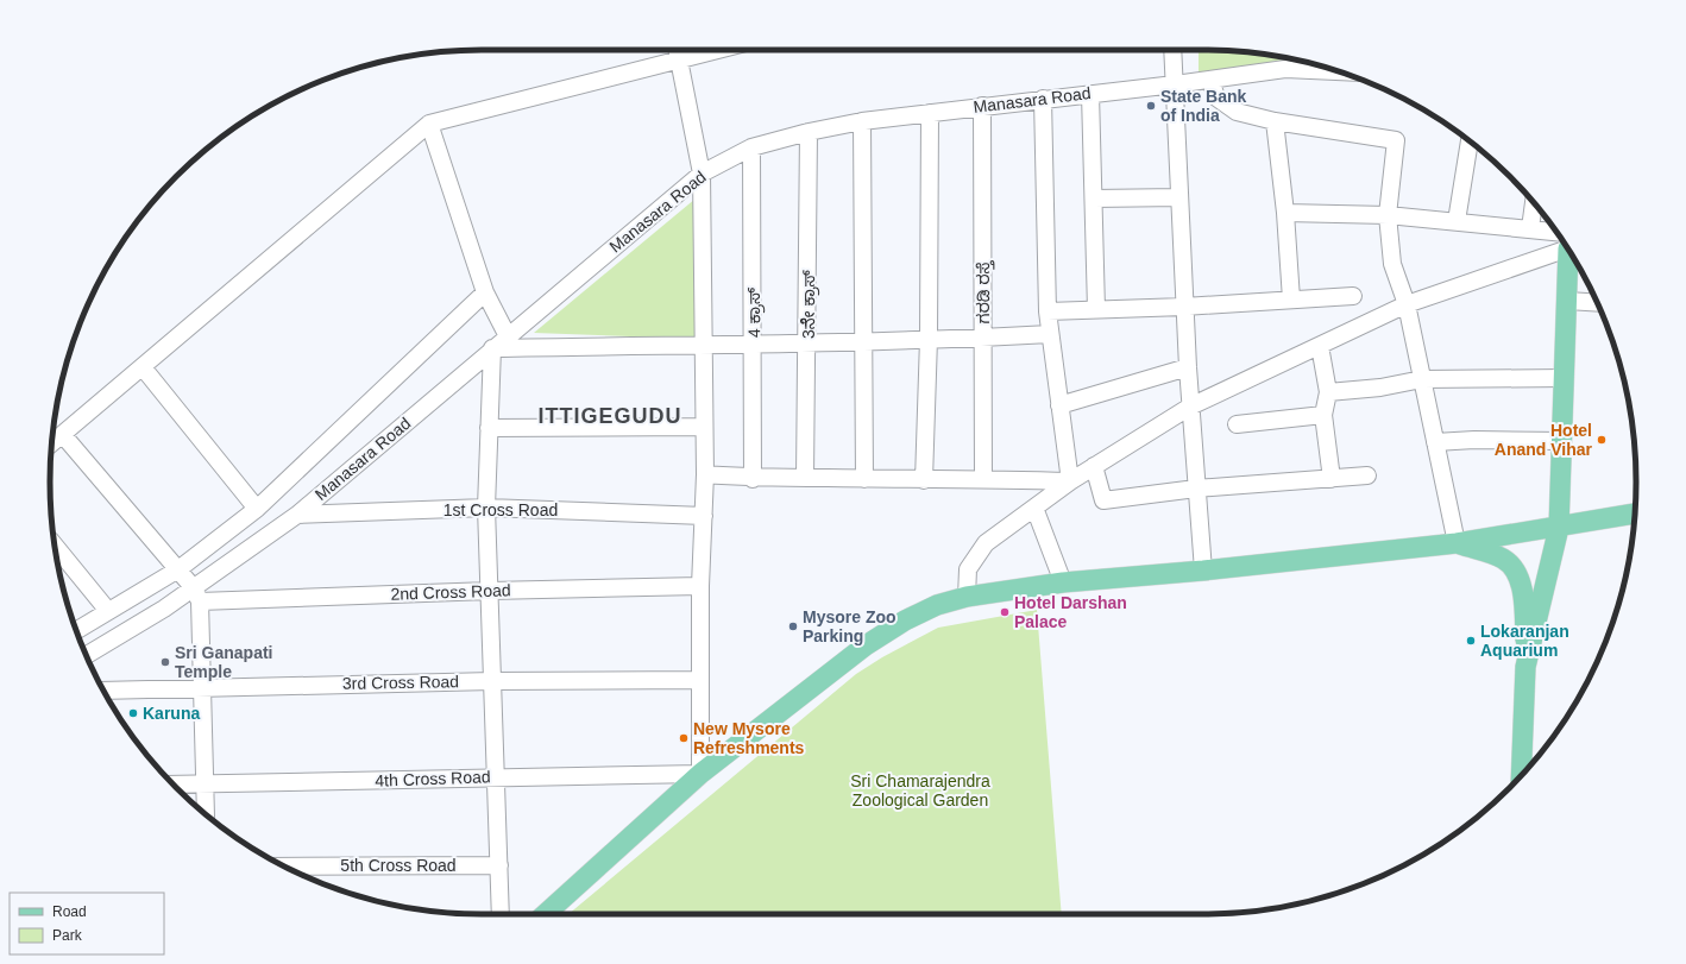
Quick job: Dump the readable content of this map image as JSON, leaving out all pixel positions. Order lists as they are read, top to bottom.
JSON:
{
  "streets": {
    "street": [
      "Manasara Road",
      "ಗರಡಿ ರಸ್ತೆ",
      "3ನೆೇ ಕ್ರಾಸ್",
      "4 ಕ್ರಾಸ್",
      "1st Cross Road",
      "2nd Cross Road",
      "3rd Cross Road",
      "4th Cross Road",
      "5th Cross Road"
    ]
  },
  "crossings": [
    ["Manasara Road", "ಗರಡಿ ರಸ್ತೆ"],
    ["Manasara Road", "3ನೆೇ ಕ್ರಾಸ್"],
    ["Manasara Road", "4 ಕ್ರಾಸ್"],
    ["Manasara Road", "1st Cross Road"],
    ["Manasara Road", "2nd Cross Road"]
  ],
  "districts": ["ITTIGEGUDU"],
  "parks": ["Sri Chamarajendra Zoological Garden"],
  "places": [
    "State Bank of India",
    "Hotel Anand Vihar",
    "Hotel Darshan Palace",
    "Mysore Zoo Parking",
    "Lokaranjan Aquarium",
    "Sri Ganapati Temple",
    "Karuna",
    "New Mysore Refreshments"
  ],
  "legend": ["Road", "Park"]
}
